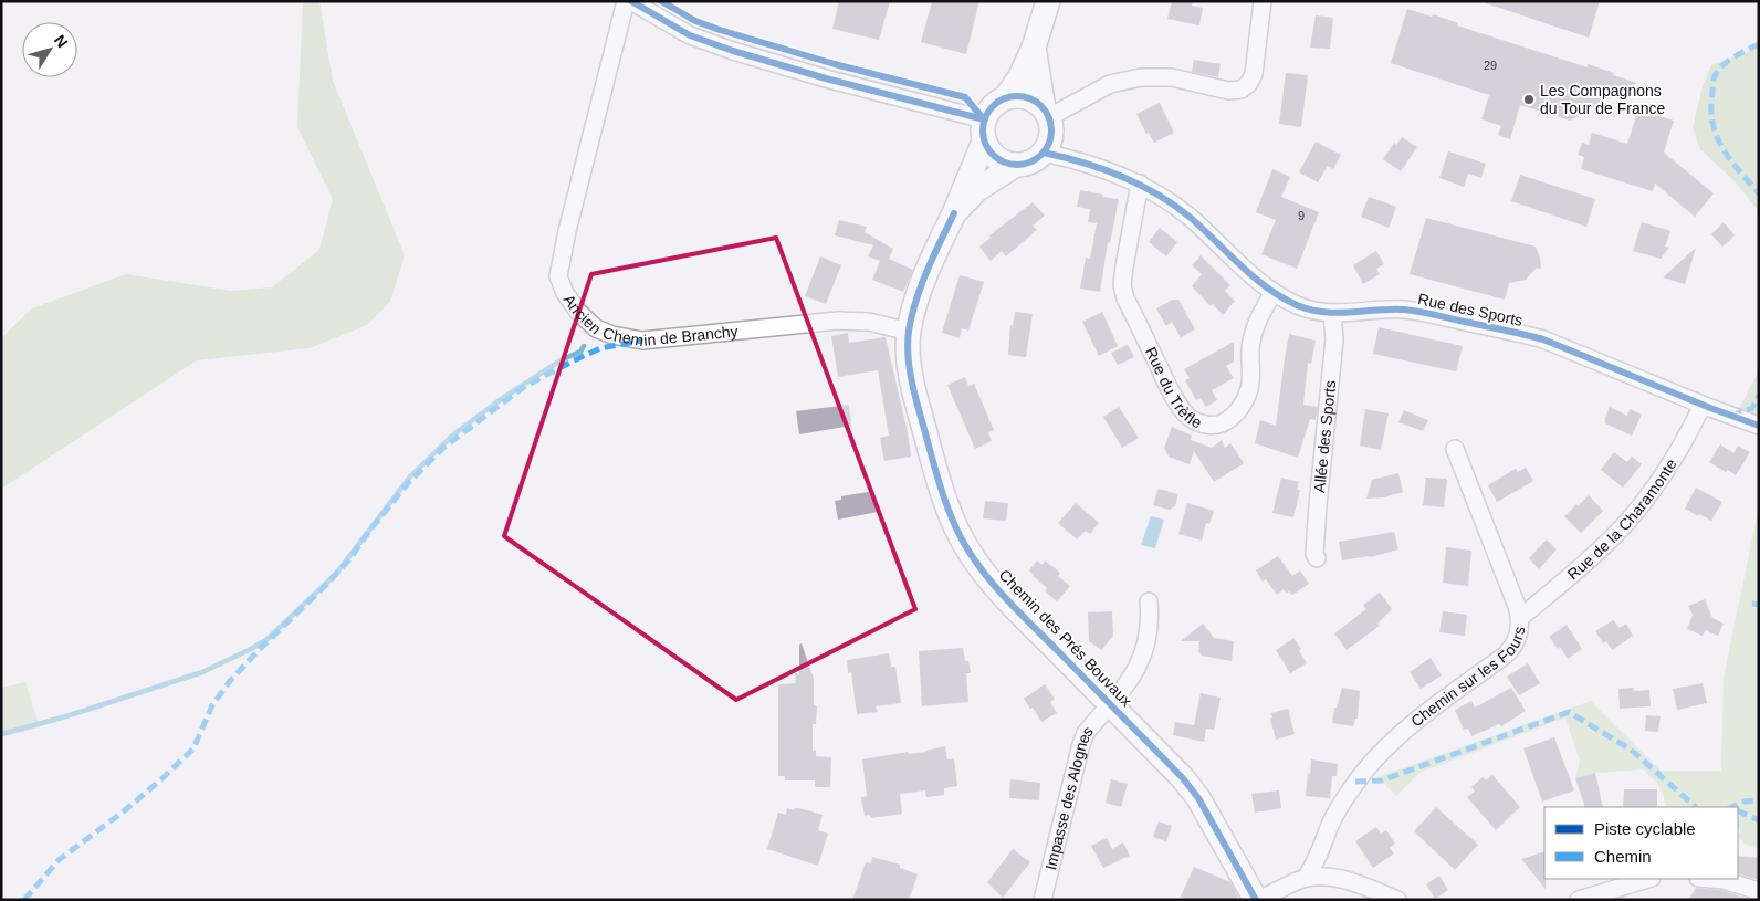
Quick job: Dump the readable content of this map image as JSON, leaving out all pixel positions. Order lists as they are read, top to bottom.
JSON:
{
  "streets": {
    "street": [
      "Ancien Chemin de Branchy",
      "Rue des Sports",
      "Rue du Trèfle",
      "Allée des Sports",
      "Rue de la Charamonte",
      "Chemin des Prés Bouvaux",
      "Chemin sur les Fours",
      "Impasse des Alognes"
    ]
  },
  "crossings": [
    ["Ancien Chemin de Branchy", "Chemin des Prés Bouvaux"],
    ["Rue des Sports", "Rue du Trèfle"],
    ["Rue des Sports", "Allée des Sports"],
    ["Rue des Sports", "Rue de la Charamonte"],
    ["Rue des Sports", "Chemin des Prés Bouvaux"],
    ["Rue de la Charamonte", "Chemin sur les Fours"],
    ["Chemin des Prés Bouvaux", "Impasse des Alognes"]
  ],
  "places": ["Les Compagnons du Tour de France"],
  "house_numbers": ["29", "9"],
  "legend": ["Piste cyclable", "Chemin"],
  "north": "top right"
}
